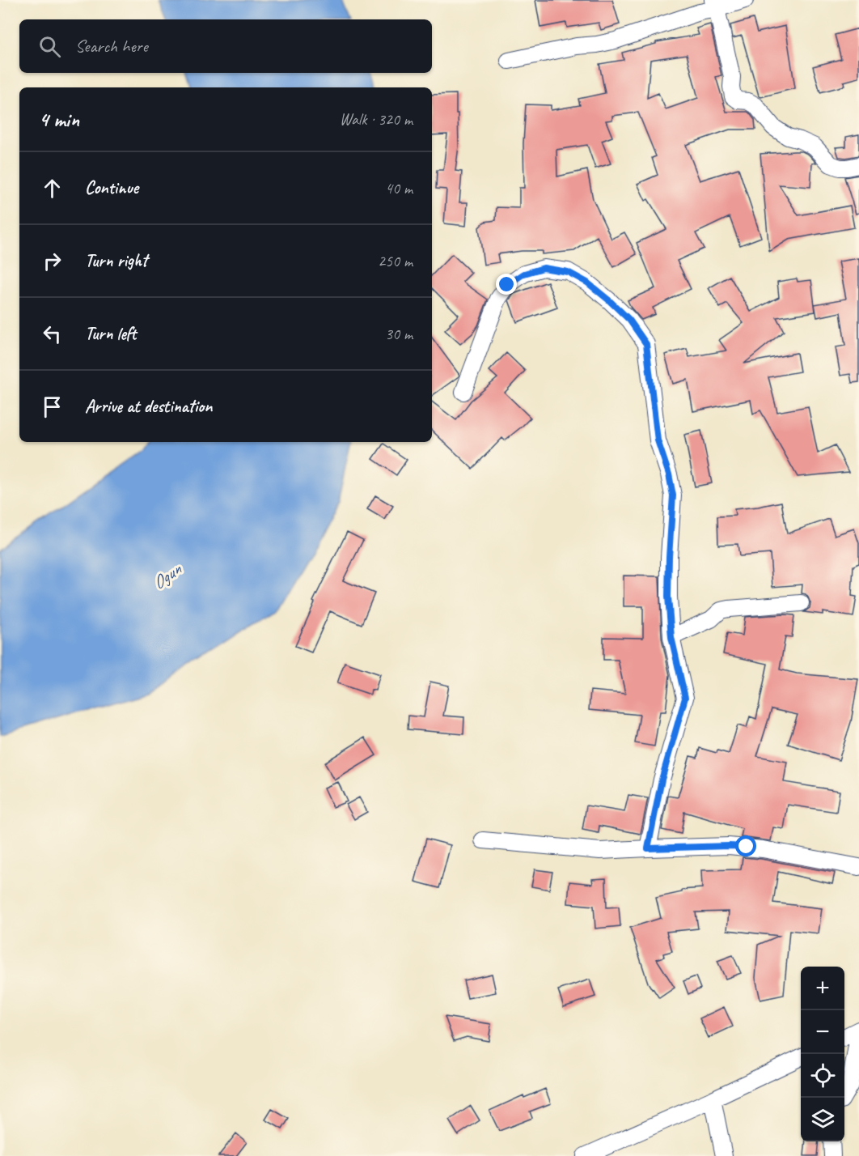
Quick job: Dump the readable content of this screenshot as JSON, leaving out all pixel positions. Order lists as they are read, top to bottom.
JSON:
{
  "water": ["Ogun"],
  "page": {
    "search": "Search here",
    "heading": ["4 min", "Walk · 320 m"],
    "list": [
      ["Continue", "40 m"],
      ["Turn right", "250 m"],
      ["Turn left", "30 m"],
      "Arrive at destination"
    ],
    "map_buttons": ["+", "−"]
  }
}
